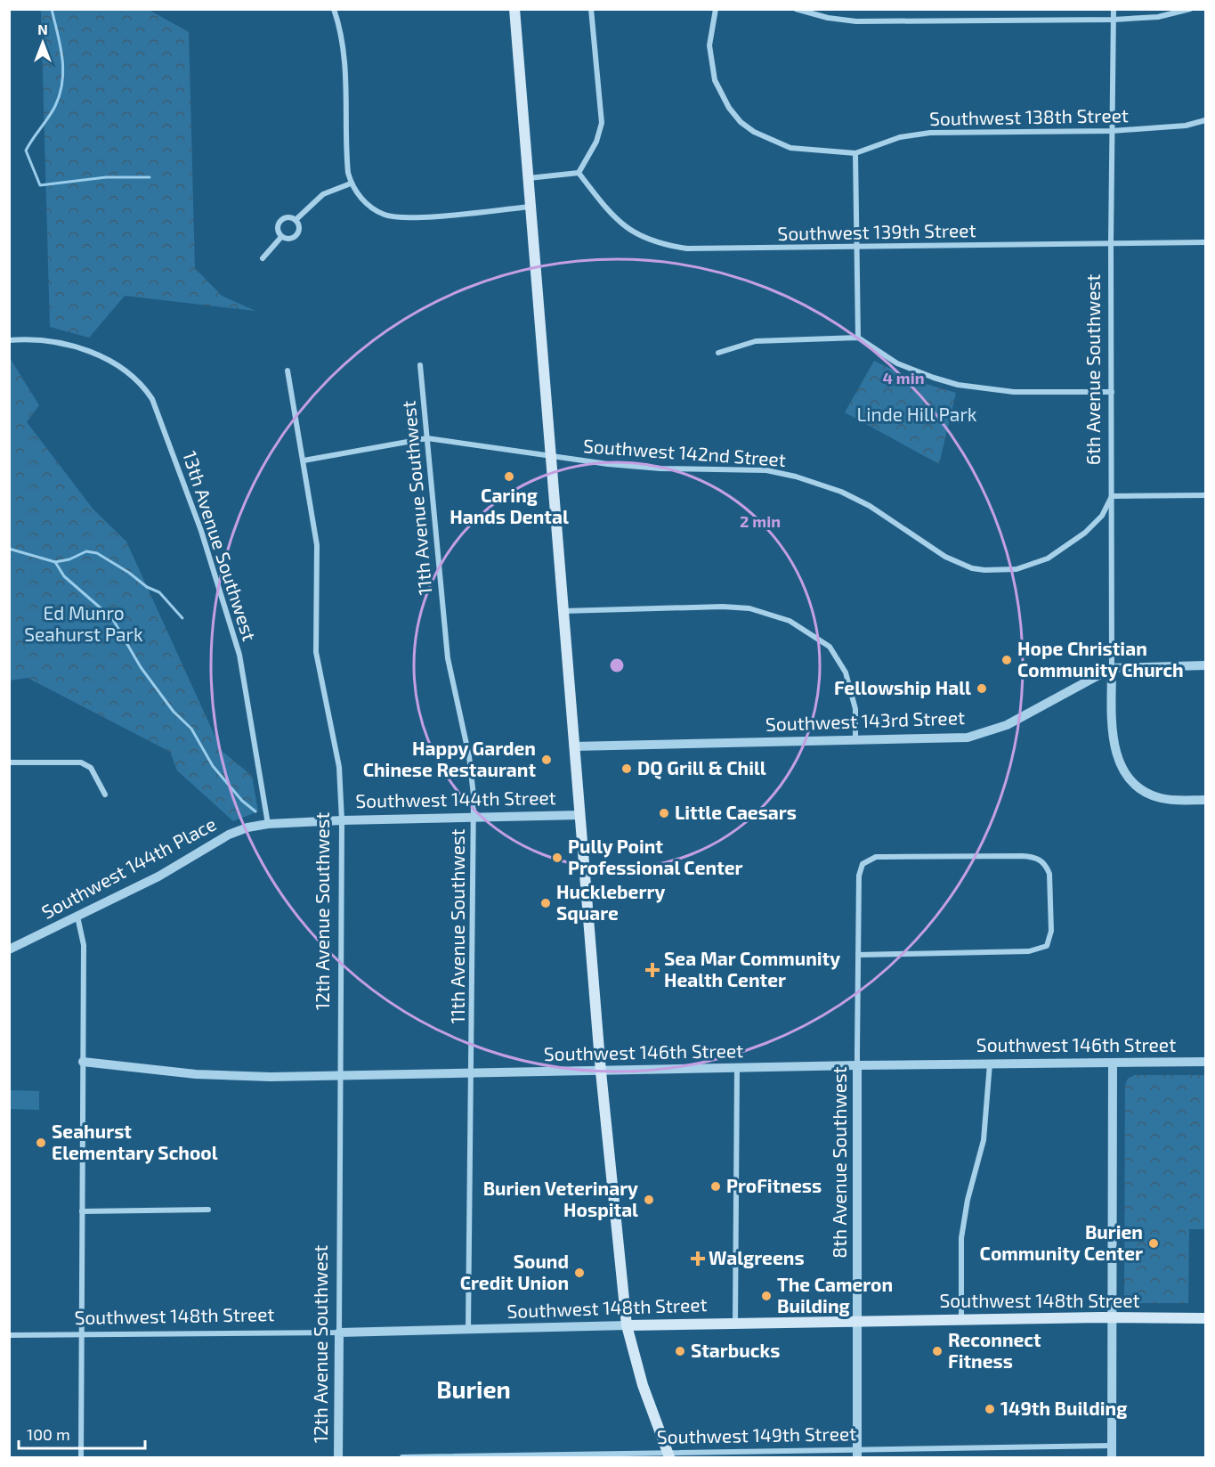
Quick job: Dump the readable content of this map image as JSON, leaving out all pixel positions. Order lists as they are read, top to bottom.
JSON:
{
  "streets": {
    "main road": ["Southwest 148th Street"],
    "street": [
      "Southwest 138th Street",
      "Southwest 139th Street",
      "6th Avenue Southwest",
      "Southwest 142nd Street",
      "11th Avenue Southwest",
      "13th Avenue Southwest",
      "Southwest 143rd Street",
      "Southwest 144th Street",
      "Southwest 144th Place",
      "12th Avenue Southwest",
      "Southwest 146th Street",
      "8th Avenue Southwest",
      "Southwest 149th Street"
    ]
  },
  "crossings": [
    ["Southwest 138th Street", "6th Avenue Southwest"],
    ["Southwest 139th Street", "6th Avenue Southwest"],
    ["6th Avenue Southwest", "Southwest 142nd Street"],
    ["6th Avenue Southwest", "Southwest 143rd Street"],
    ["Southwest 142nd Street", "11th Avenue Southwest"],
    ["Southwest 142nd Street", "12th Avenue Southwest"],
    ["11th Avenue Southwest", "Southwest 144th Street"],
    ["11th Avenue Southwest", "Southwest 146th Street"],
    ["11th Avenue Southwest", "Southwest 148th Street"],
    ["13th Avenue Southwest", "Southwest 144th Street"],
    ["13th Avenue Southwest", "Southwest 144th Place"],
    ["Southwest 144th Street", "Southwest 144th Place"],
    ["Southwest 144th Street", "12th Avenue Southwest"],
    ["12th Avenue Southwest", "Southwest 146th Street"],
    ["12th Avenue Southwest", "Southwest 148th Street"],
    ["Southwest 146th Street", "8th Avenue Southwest"],
    ["8th Avenue Southwest", "Southwest 148th Street"],
    ["8th Avenue Southwest", "Southwest 149th Street"]
  ],
  "districts": ["Burien"],
  "parks": ["Linde Hill Park", "Ed Munro Seahurst Park"],
  "places": {
    "other": [
      "Caring Hands Dental",
      "Hope Christian Community Church",
      "Fellowship Hall",
      "Happy Garden Chinese Restaurant",
      "DQ Grill & Chill",
      "Little Caesars",
      "Pully Point Professional Center",
      "Huckleberry Square",
      "Seahurst Elementary School",
      "ProFitness",
      "Burien Veterinary Hospital",
      "Burien Community Center",
      "Sound Credit Union",
      "The Cameron Building",
      "Starbucks",
      "Reconnect Fitness",
      "149th Building"
    ],
    "health": ["Sea Mar Community Health Center", "Walgreens"]
  },
  "scale_bar": "100 m",
  "north": "top",
  "rings": ["4 min", "2 min"]
}
